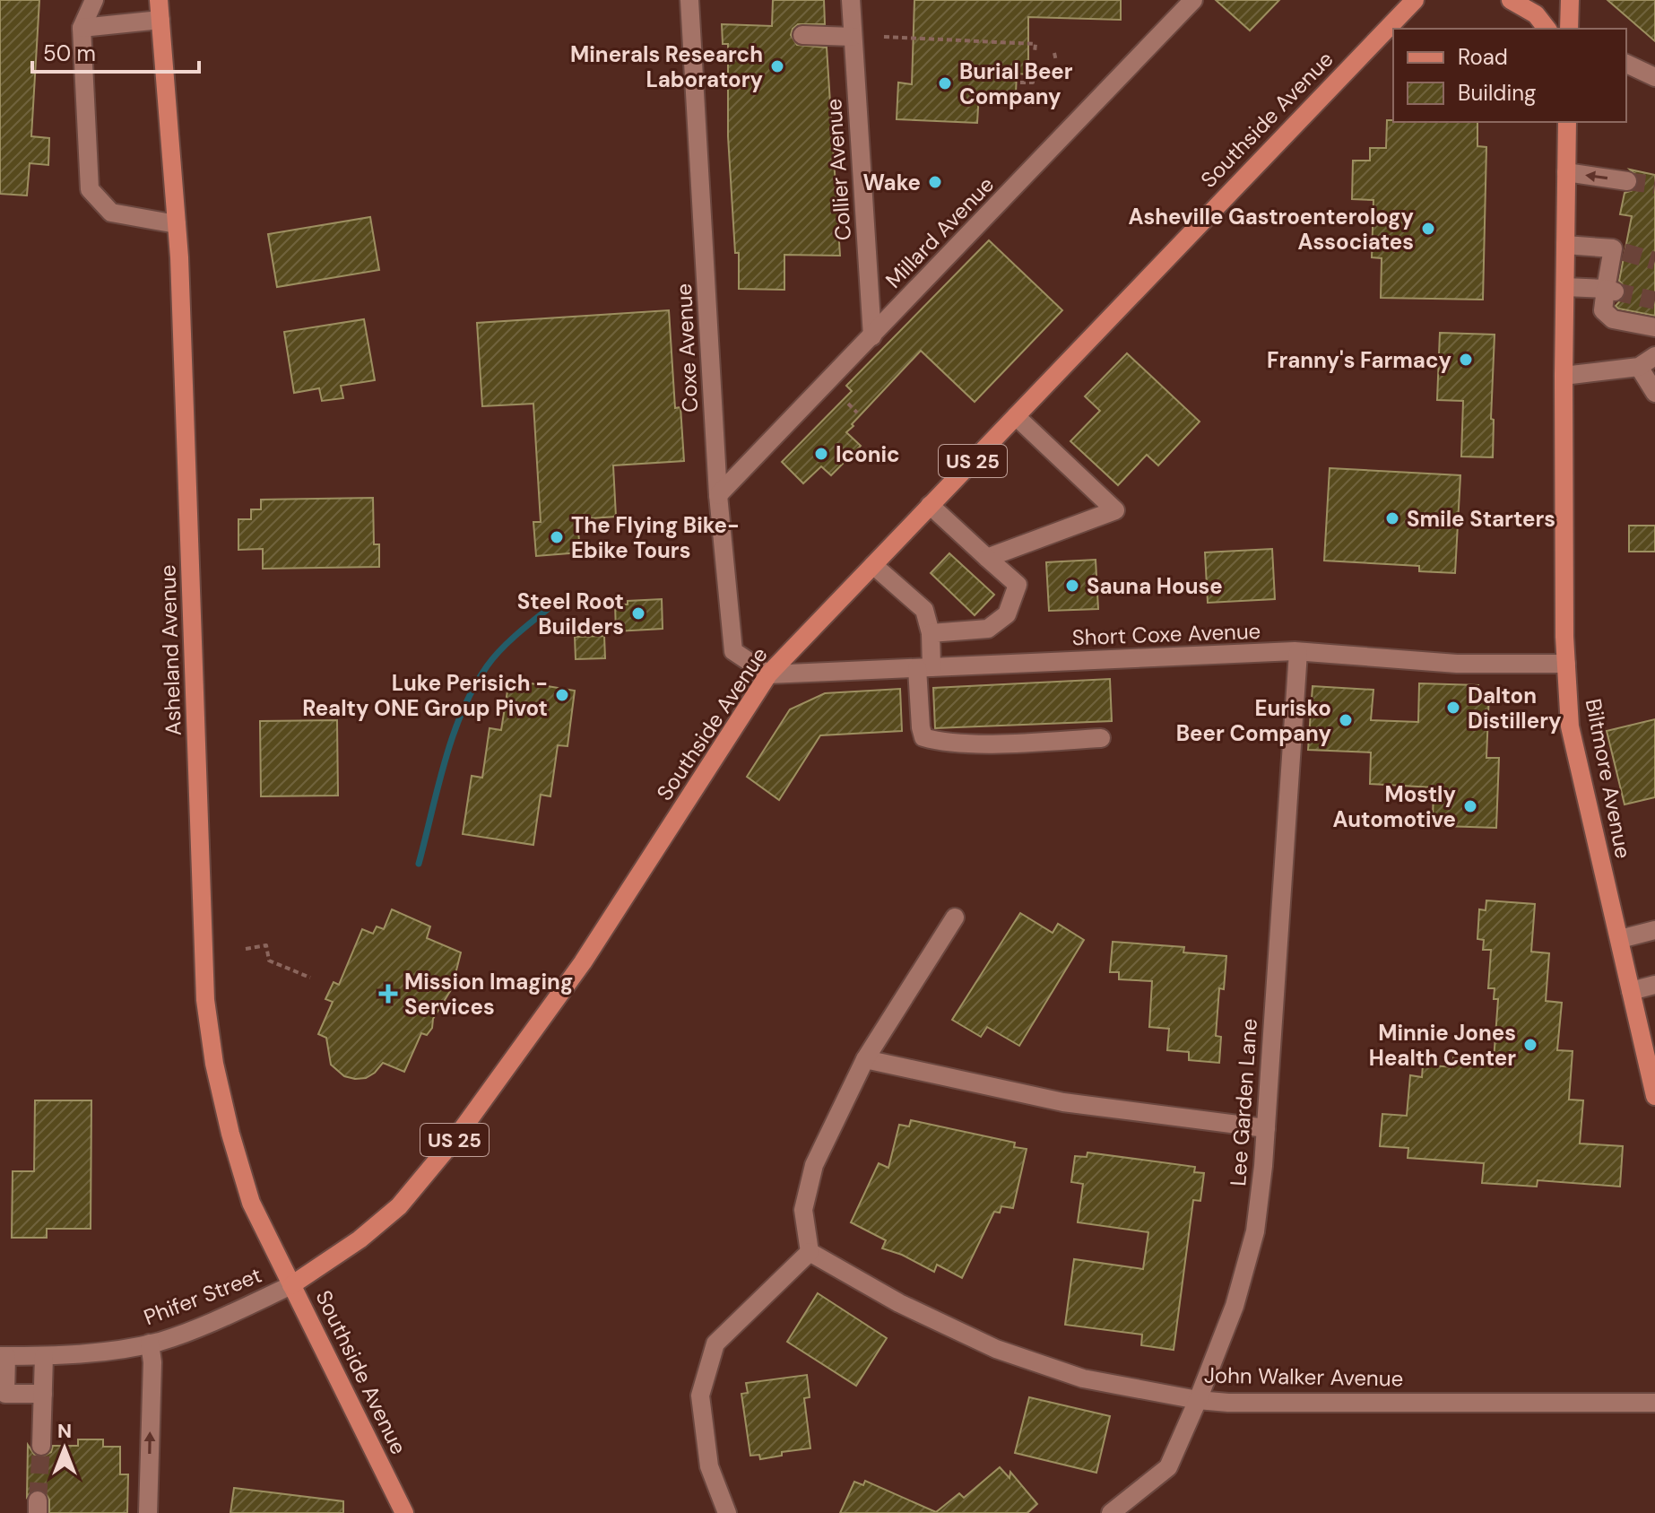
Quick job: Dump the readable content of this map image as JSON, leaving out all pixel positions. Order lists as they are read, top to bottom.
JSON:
{
  "streets": {
    "main road": [
      "Southside Avenue",
      "US 25",
      "Asheland Avenue",
      "Biltmore Avenue"
    ],
    "street": [
      "Collier Avenue",
      "Millard Avenue",
      "Coxe Avenue",
      "Short Coxe Avenue",
      "Lee Garden Lane",
      "Phifer Street",
      "John Walker Avenue"
    ]
  },
  "crossings": [
    ["Southside Avenue", "Coxe Avenue"],
    ["Southside Avenue", "Short Coxe Avenue"],
    ["Southside Avenue", "Asheland Avenue"],
    ["Southside Avenue", "Phifer Street"],
    ["Collier Avenue", "Millard Avenue"],
    ["Millard Avenue", "Coxe Avenue"],
    ["Coxe Avenue", "Short Coxe Avenue"],
    ["Short Coxe Avenue", "Biltmore Avenue"],
    ["Short Coxe Avenue", "Lee Garden Lane"],
    ["Asheland Avenue", "Phifer Street"],
    ["Lee Garden Lane", "John Walker Avenue"]
  ],
  "places": {
    "other": [
      "Minerals Research Laboratory",
      "Burial Beer Company",
      "Wake",
      "Asheville Gastroenterology Associates",
      "Franny's Farmacy",
      "Iconic",
      "Smile Starters",
      "The Flying Bike- Ebike Tours",
      "Sauna House",
      "Steel Root Builders",
      "Luke Perisich - Realty ONE Group Pivot",
      "Dalton Distillery",
      "Eurisko Beer Company",
      "Mostly Automotive",
      "Minnie Jones Health Center"
    ],
    "health": ["Mission Imaging Services"]
  },
  "legend": ["Road", "Building"],
  "scale_bar": "50 m",
  "north": "top"
}
